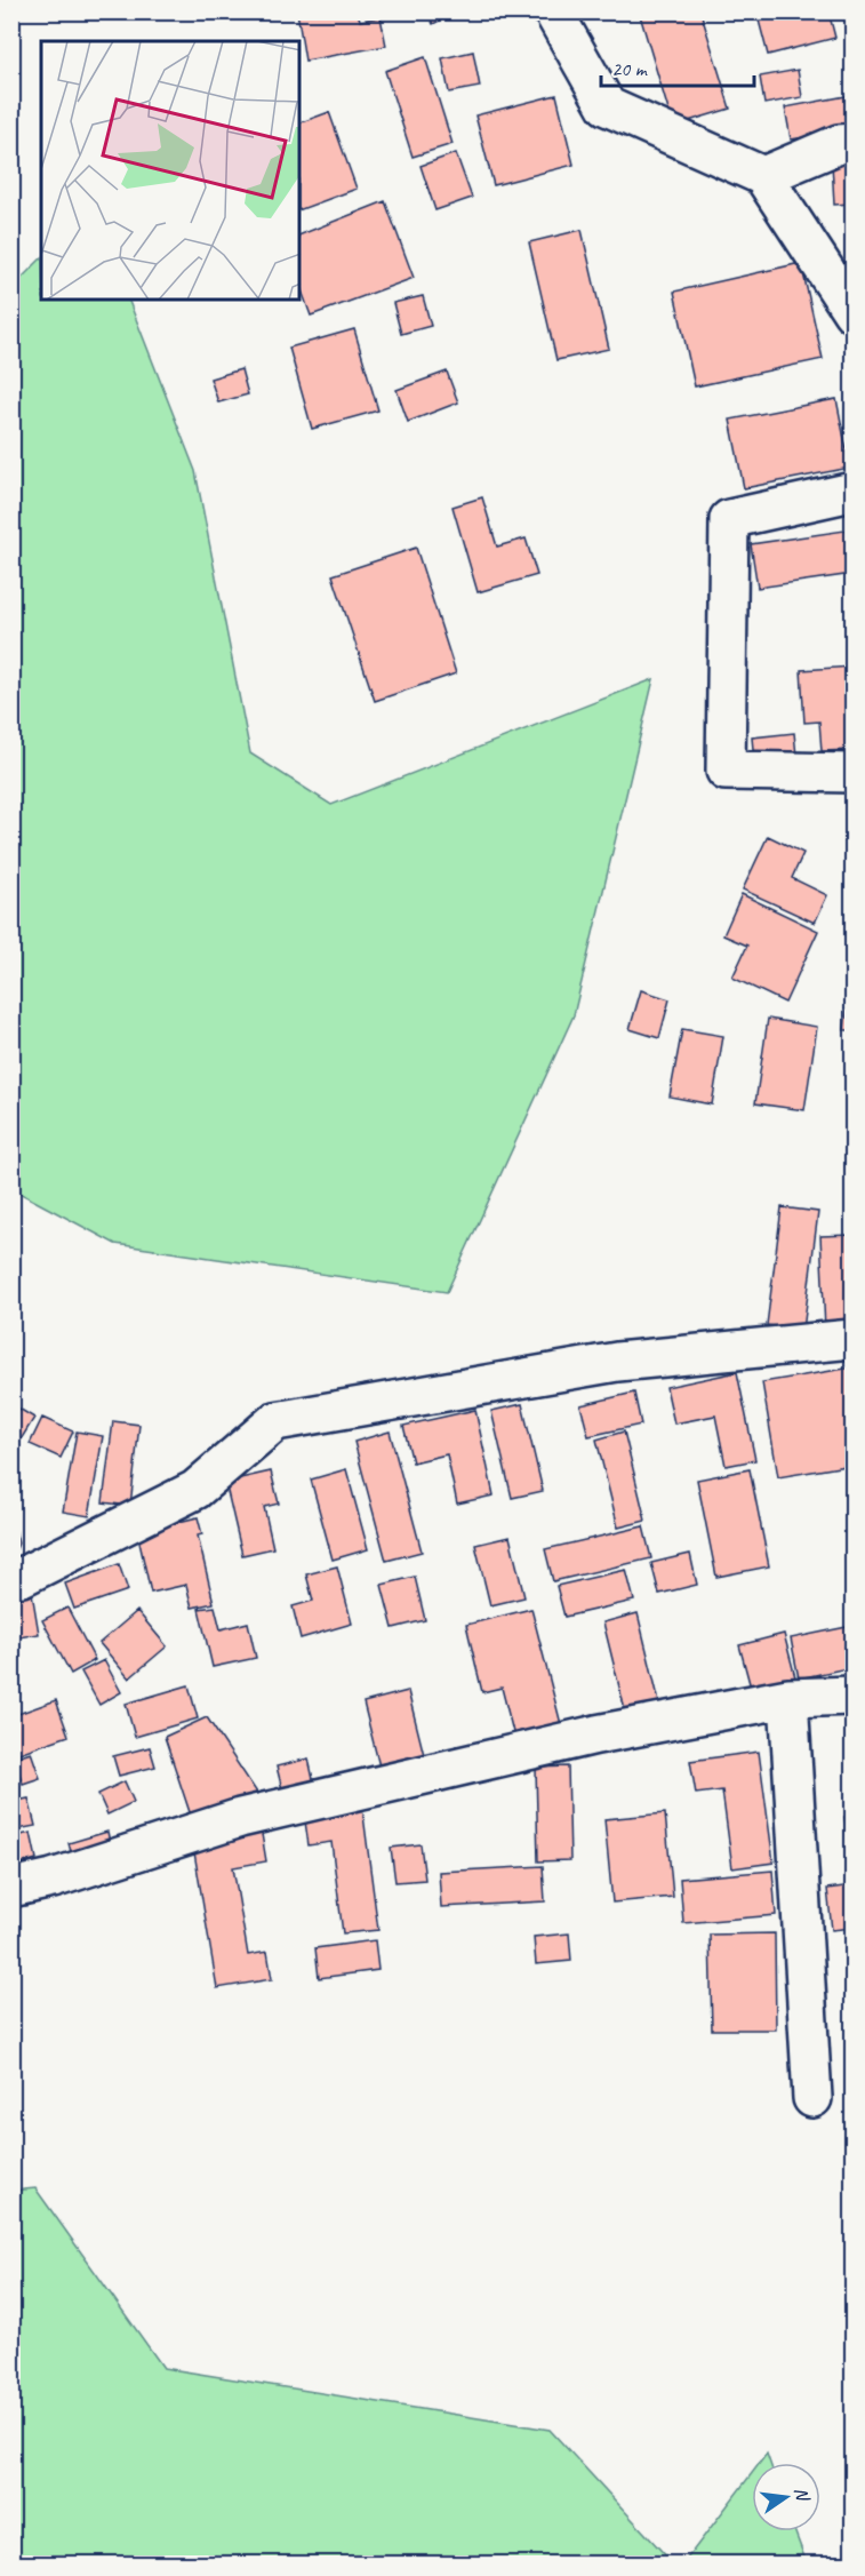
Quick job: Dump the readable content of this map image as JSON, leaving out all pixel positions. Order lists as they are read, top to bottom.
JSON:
{
  "scale_bar": "20 m",
  "north": "right"
}
